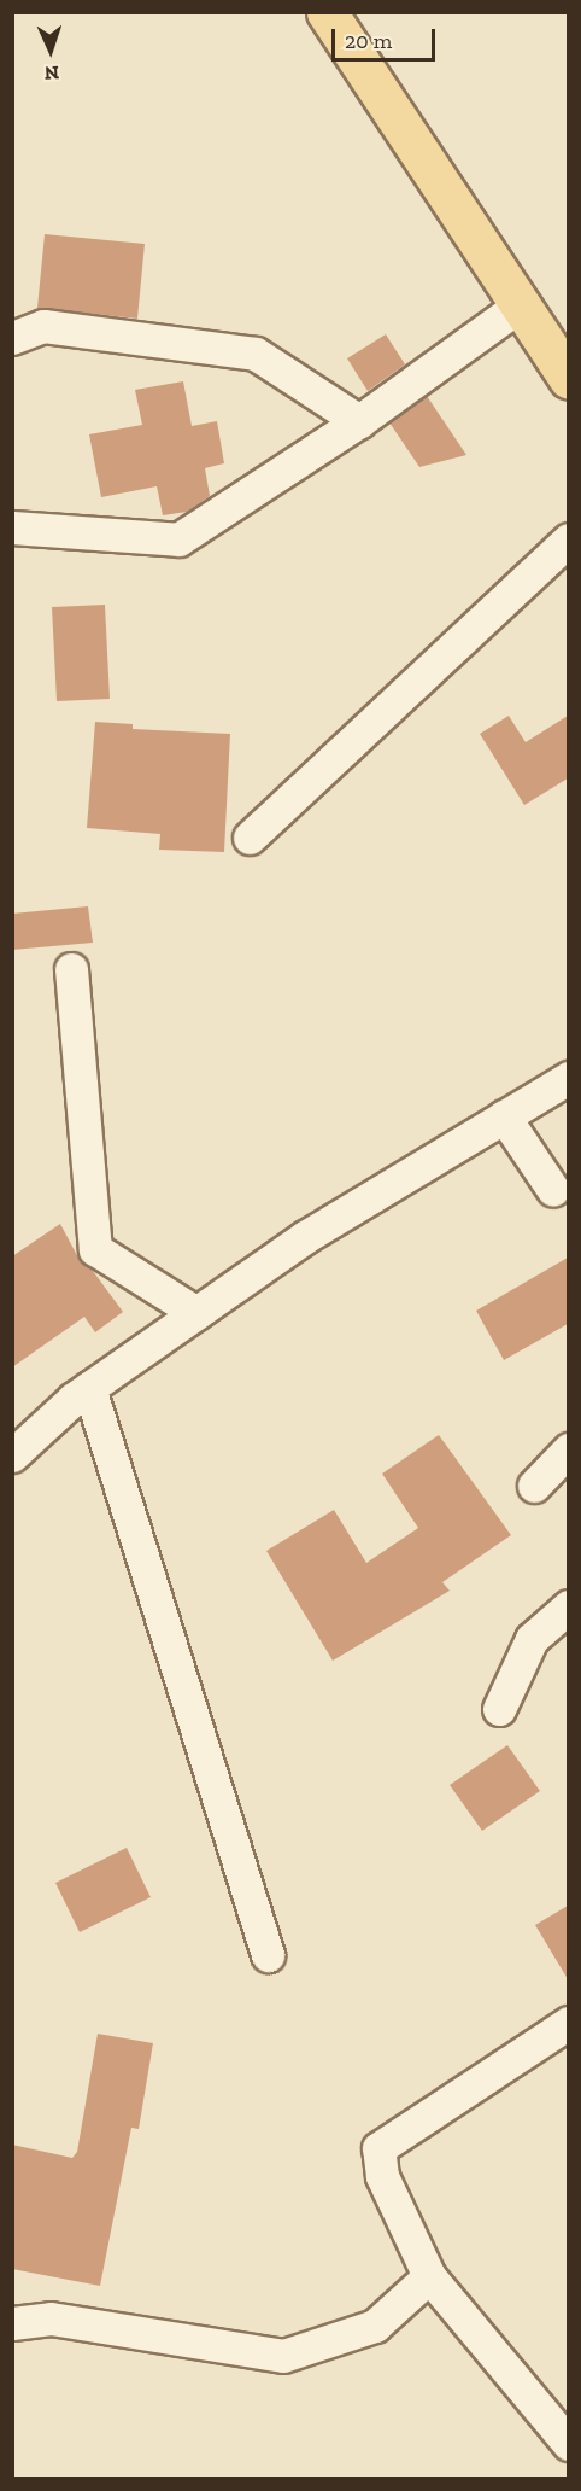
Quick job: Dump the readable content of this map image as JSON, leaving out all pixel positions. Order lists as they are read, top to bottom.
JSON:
{
  "scale_bar": "20 m",
  "north": "bottom"
}
